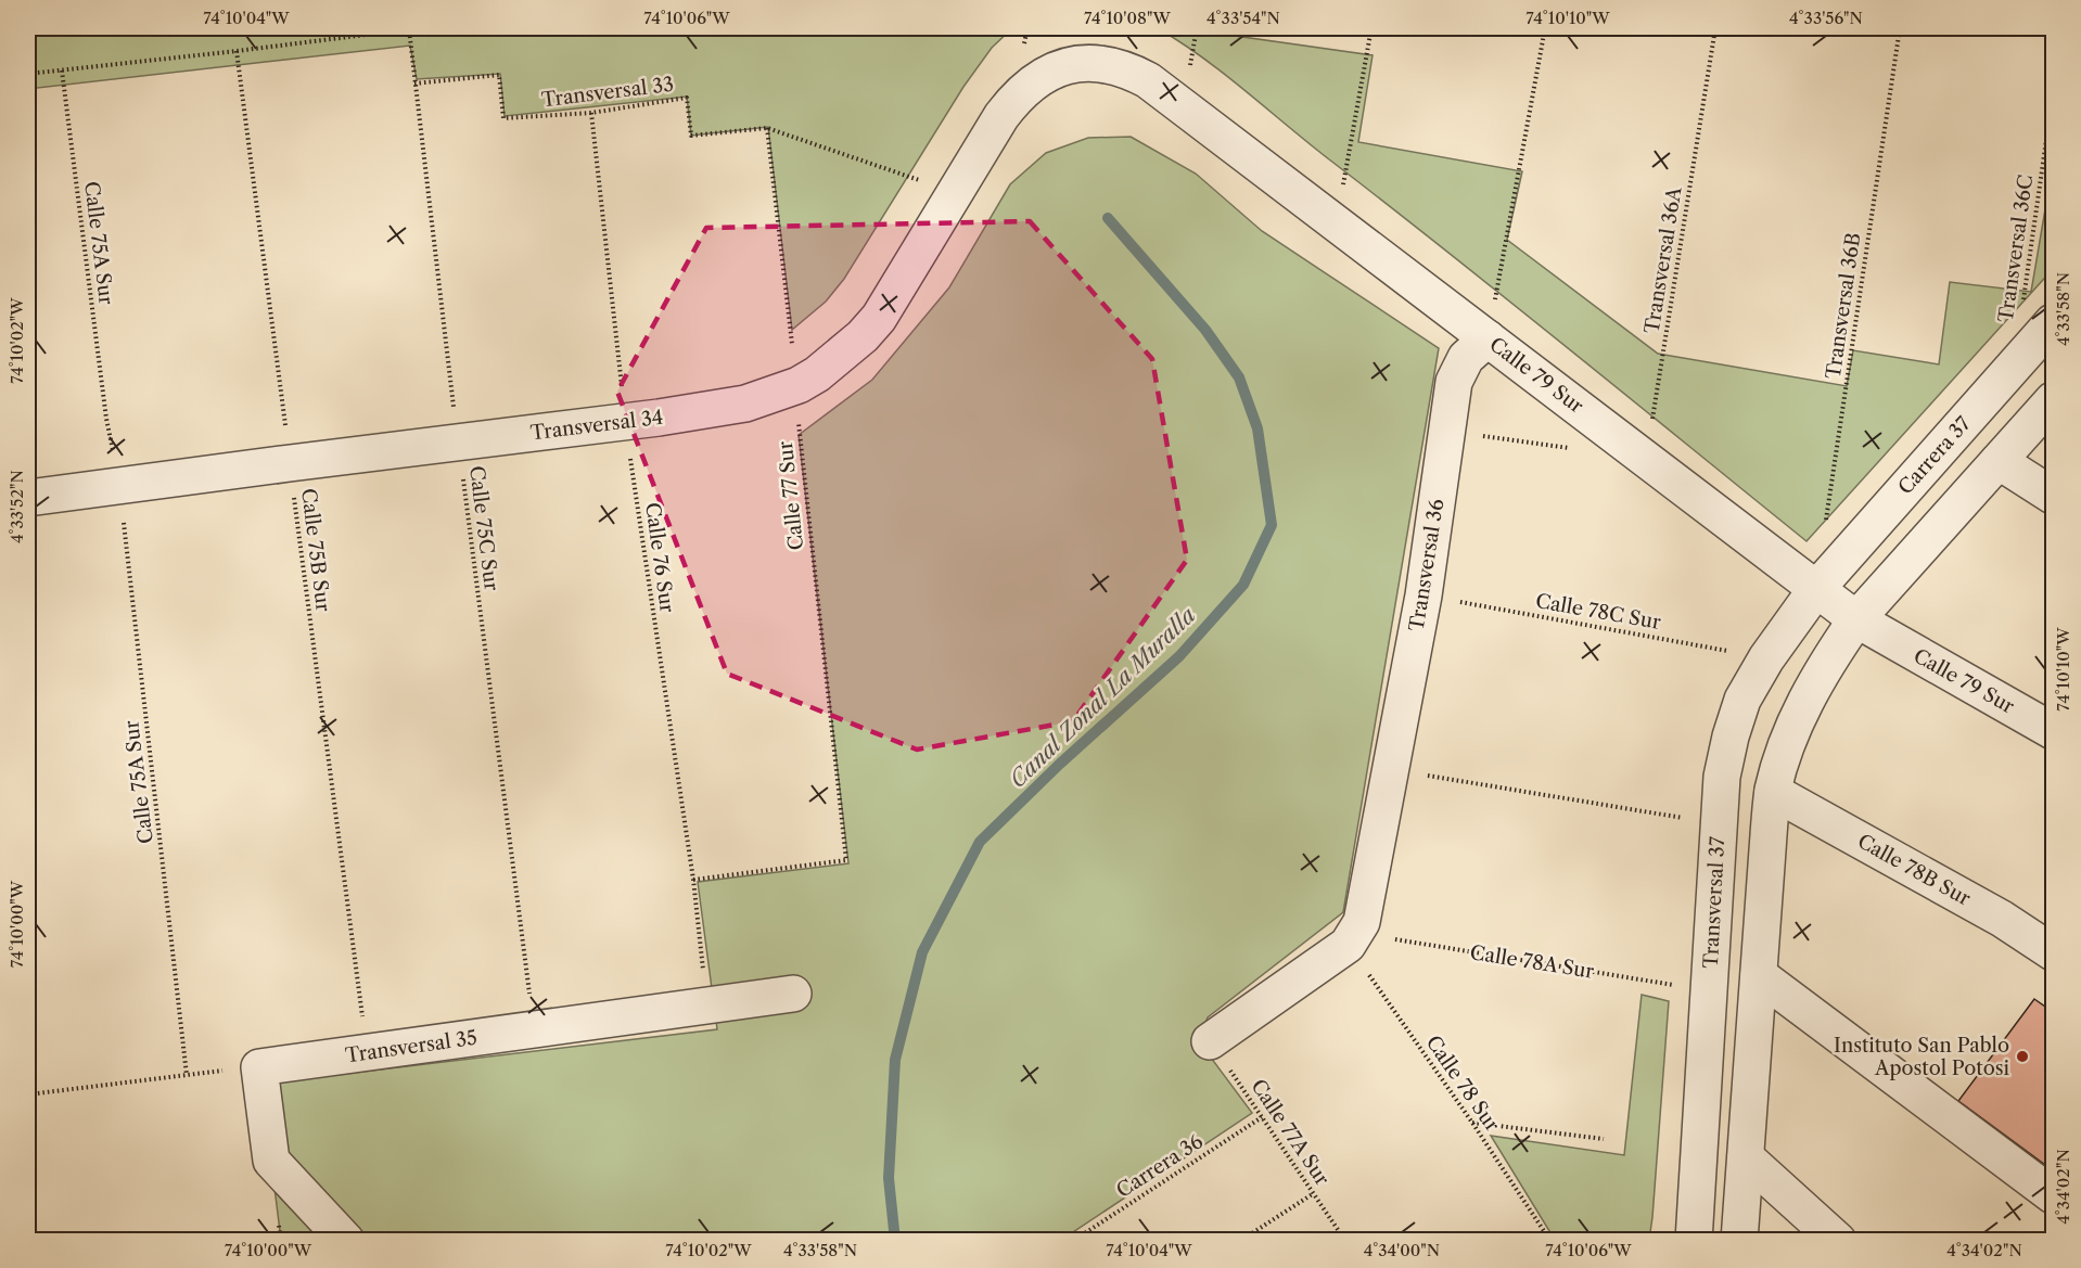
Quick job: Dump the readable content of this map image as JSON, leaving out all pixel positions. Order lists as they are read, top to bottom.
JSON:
{
  "streets": {
    "street": [
      "Calle 79 Sur",
      "Transversal 34",
      "Carrera 37",
      "Transversal 36",
      "Calle 78B Sur",
      "Transversal 37",
      "Transversal 35"
    ],
    "path": [
      "Transversal 33",
      "Calle 75A Sur",
      "Transversal 36C",
      "Transversal 36A",
      "Transversal 36B",
      "Calle 77 Sur",
      "Calle 75C Sur",
      "Calle 75B Sur",
      "Calle 76 Sur",
      "Calle 78C Sur",
      "Calle 78A Sur",
      "Calle 78 Sur",
      "Calle 77A Sur",
      "Carrera 36"
    ]
  },
  "crossings": [
    ["Transversal 33", "Transversal 34"],
    ["Transversal 33", "Calle 77 Sur"],
    ["Transversal 33", "Calle 75C Sur"],
    ["Transversal 33", "Calle 76 Sur"],
    ["Calle 75A Sur", "Transversal 34"],
    ["Transversal 36A", "Calle 79 Sur"],
    ["Calle 79 Sur", "Transversal 34"],
    ["Calle 79 Sur", "Carrera 37"],
    ["Calle 79 Sur", "Transversal 36"],
    ["Calle 79 Sur", "Transversal 37"],
    ["Transversal 34", "Calle 77 Sur"],
    ["Transversal 34", "Calle 75C Sur"],
    ["Transversal 34", "Calle 75B Sur"],
    ["Transversal 34", "Calle 76 Sur"],
    ["Carrera 37", "Transversal 37"],
    ["Calle 77 Sur", "Calle 76 Sur"],
    ["Calle 75C Sur", "Calle 75B Sur"],
    ["Calle 75C Sur", "Transversal 35"],
    ["Calle 75B Sur", "Transversal 35"],
    ["Calle 76 Sur", "Transversal 35"],
    ["Transversal 36", "Calle 78C Sur"],
    ["Transversal 36", "Calle 78A Sur"],
    ["Transversal 36", "Calle 78 Sur"],
    ["Calle 78C Sur", "Transversal 37"],
    ["Transversal 37", "Calle 78A Sur"],
    ["Calle 78A Sur", "Calle 78 Sur"],
    ["Calle 77A Sur", "Carrera 36"]
  ],
  "water": ["Canal Zonal La Muralla"],
  "places": ["Instituto San Pablo Apostol Potosi"],
  "coordinates": [
    "74°10'04\"W",
    "74°10'06\"W",
    "74°10'08\"W",
    "4°33'54\"N",
    "74°10'10\"W",
    "4°33'56\"N",
    "4°33'58\"N",
    "74°10'02\"W",
    "4°33'52\"N",
    "74°10'00\"W",
    "4°34'02\"N",
    "4°34'00\"N"
  ]
}
